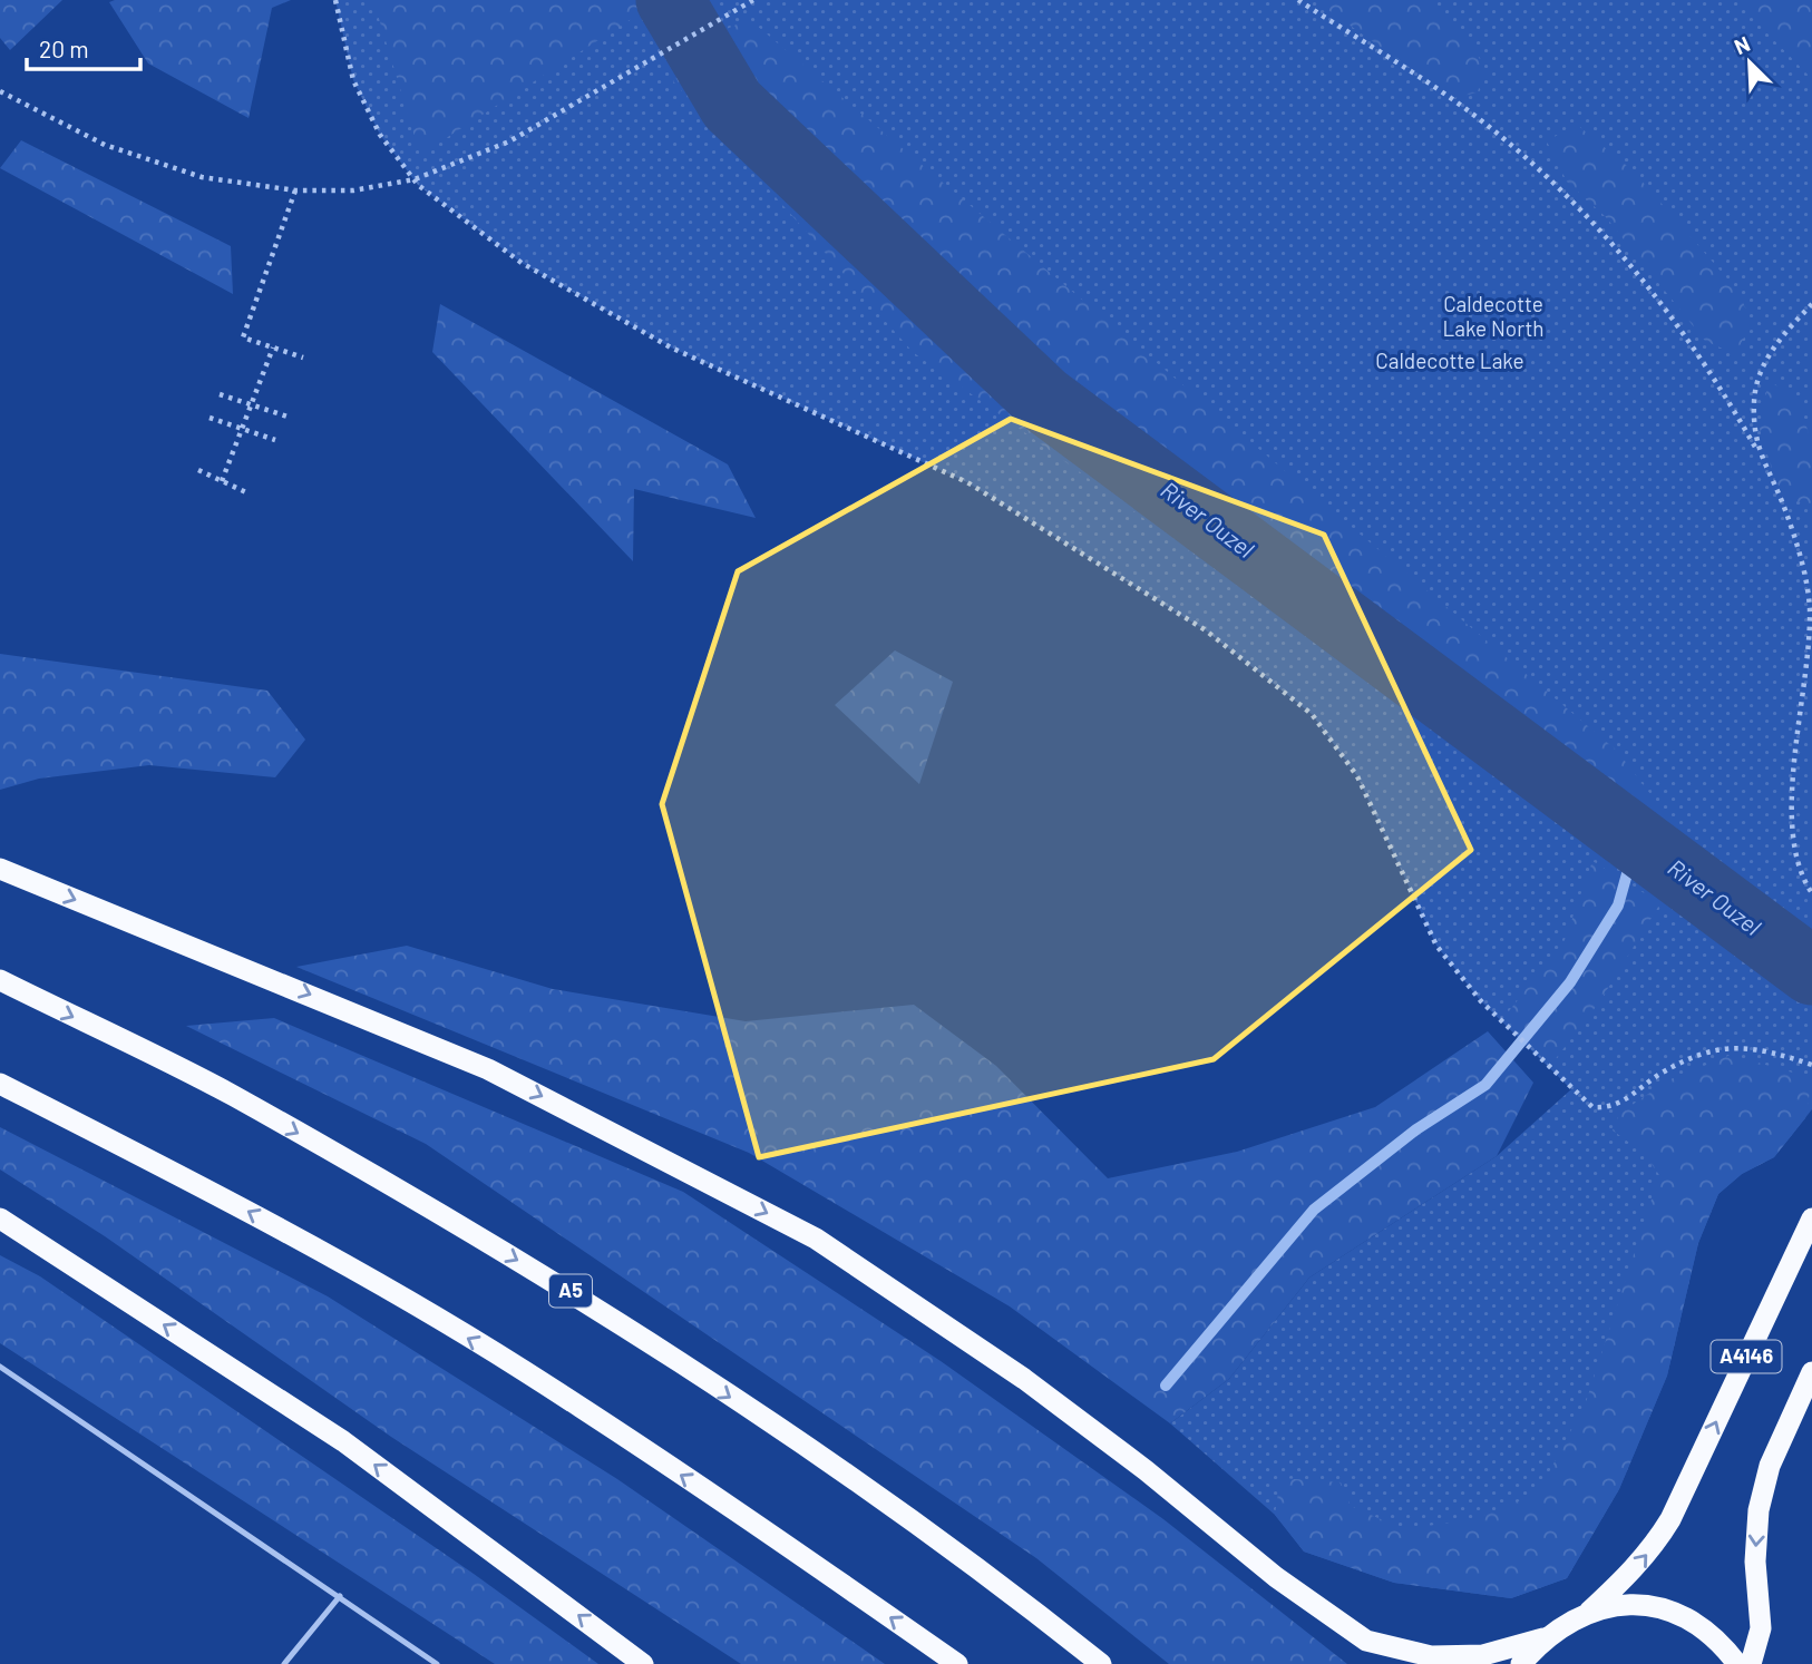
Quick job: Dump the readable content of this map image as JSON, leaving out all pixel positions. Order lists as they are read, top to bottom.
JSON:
{
  "streets": {
    "highway": ["A5", "A4146"]
  },
  "water": ["River Ouzel"],
  "parks": ["Caldecotte Lake North", "Caldecotte Lake"],
  "scale_bar": "20 m",
  "north": "top left"
}
